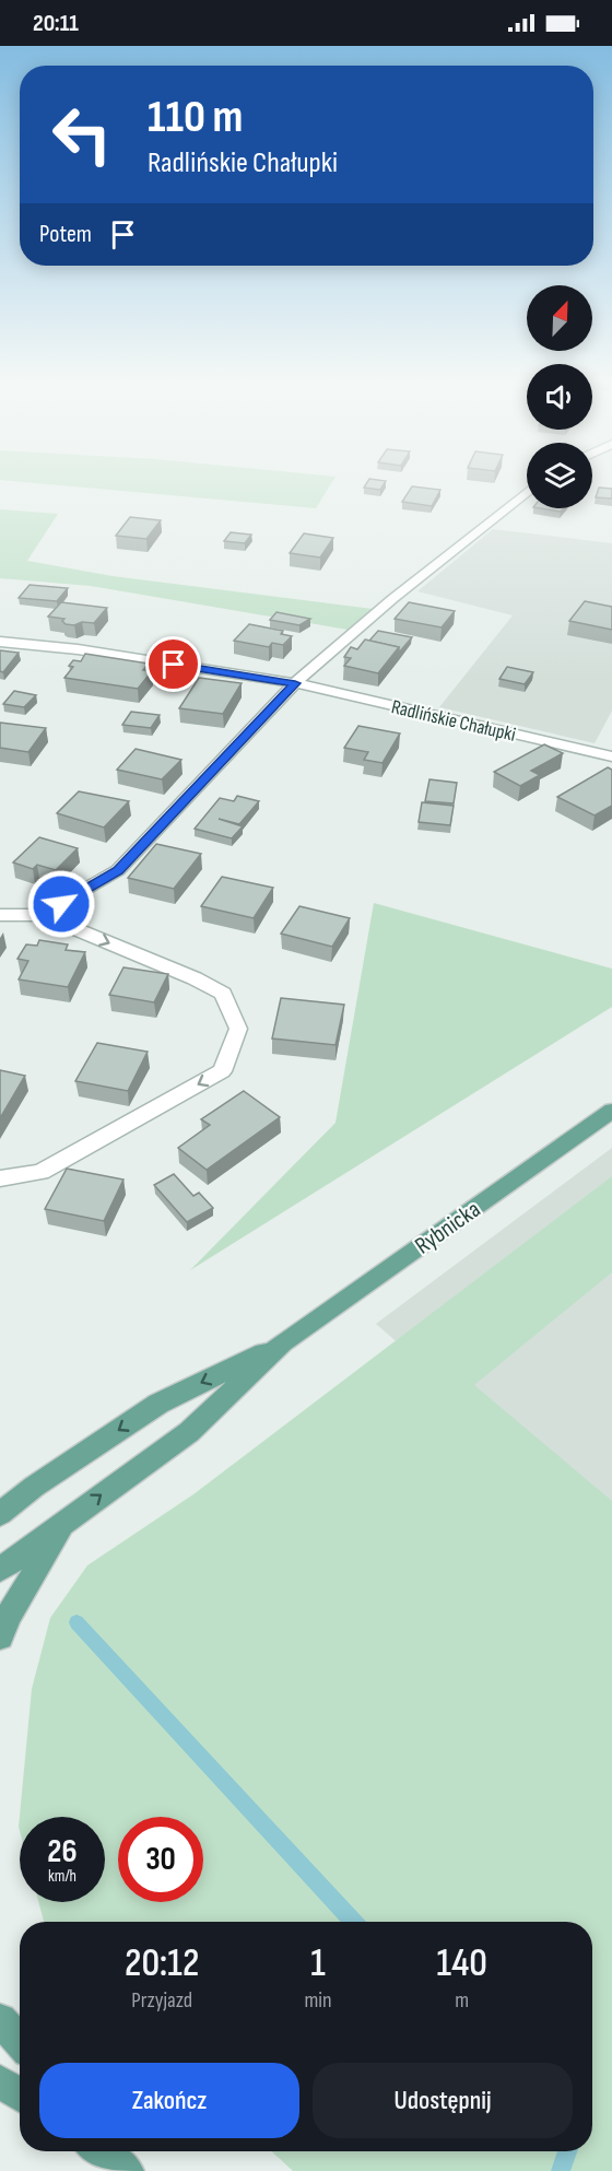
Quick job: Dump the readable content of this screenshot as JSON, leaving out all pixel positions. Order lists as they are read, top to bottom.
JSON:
{
  "streets": {
    "main road": ["Rybnicka"],
    "street": ["Radlińskie Chałupki"]
  },
  "north": "top right",
  "page": {
    "status": "20:11",
    "turn": ["110 m", "Radlińskie Chałupki"],
    "then": "Potem",
    "speed": "26 km/h",
    "limit": "30",
    "eta": [
      "20:12",
      "Przyjazd",
      "1",
      "min",
      "140",
      "m"
    ],
    "buttons": ["Zakończ", "Udostępnij"]
  }
}
